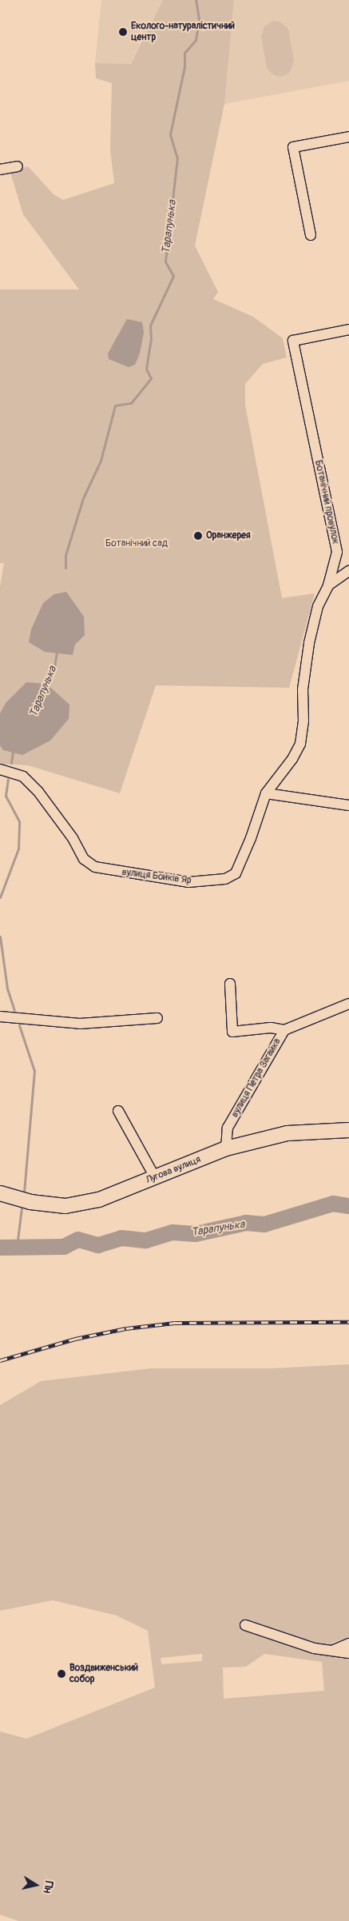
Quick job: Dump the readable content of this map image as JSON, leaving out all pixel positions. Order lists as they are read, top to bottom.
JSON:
{
  "streets": {
    "street": [
      "Ботанічний провулок",
      "вулиця Бойків Яр",
      "вулиця Петра Загайка",
      "Лугова вулиця"
    ]
  },
  "crossings": [
    ["Ботанічний провулок", "вулиця Бойків Яр"],
    ["вулиця Петра Загайка", "Лугова вулиця"]
  ],
  "water": ["Тарапунька"],
  "parks": ["Ботанічний сад"],
  "places": ["Еколого-натуралістичний центр", "Оранжерея", "Воздвиженський собор"],
  "north": "right"
}
